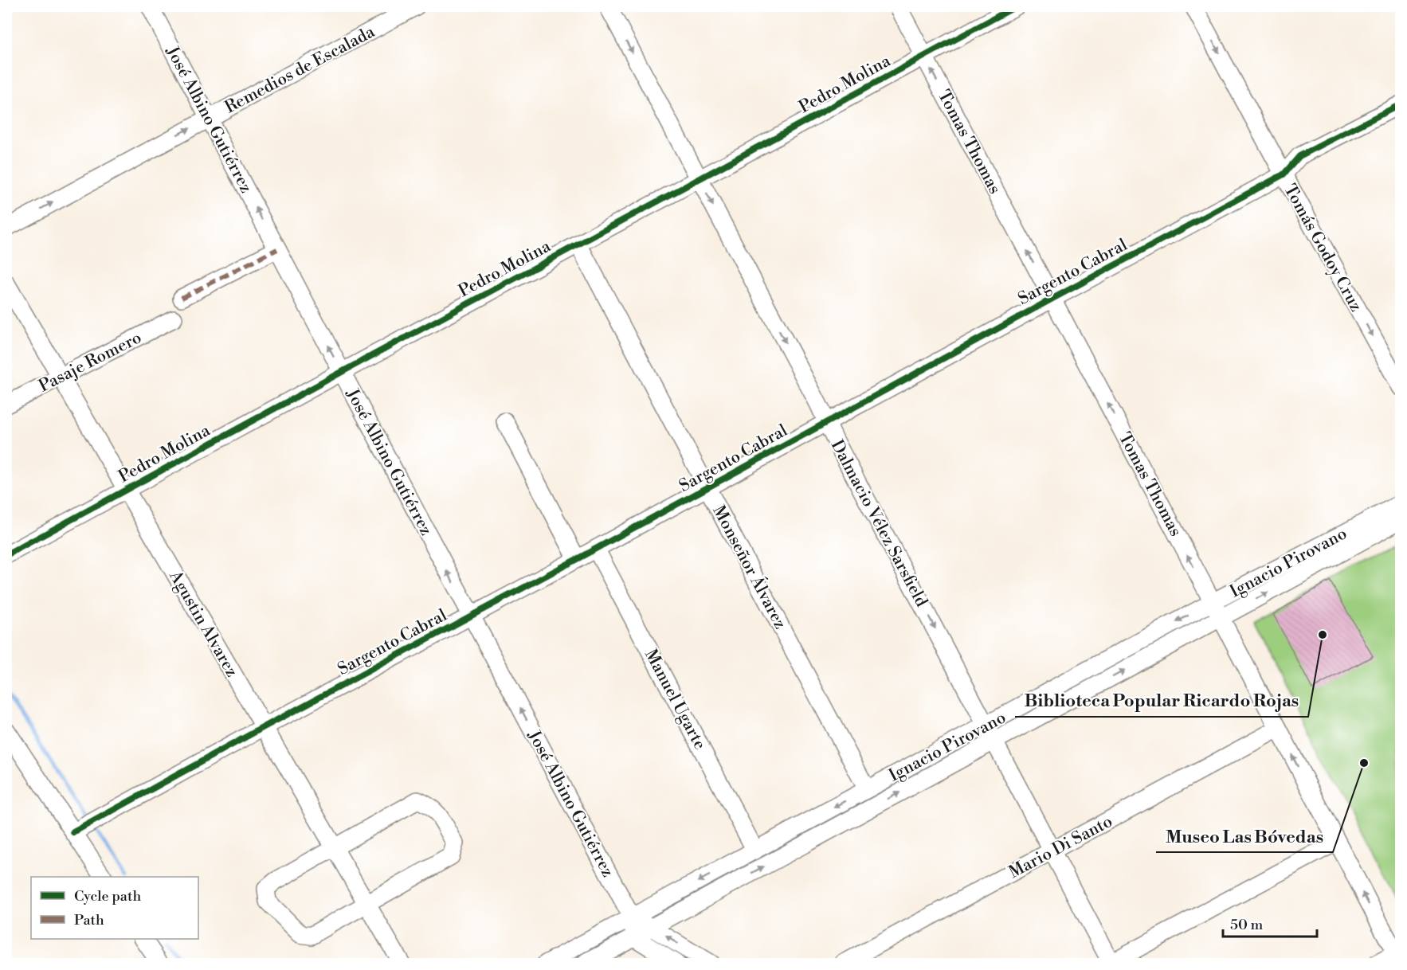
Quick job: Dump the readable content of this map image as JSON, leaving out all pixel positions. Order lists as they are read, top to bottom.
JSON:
{
  "streets": {
    "street": [
      "Remedios de Escalada",
      "Pedro Molina",
      "José Albino Gutiérrez",
      "Tomas Thomas",
      "Tomás Godoy Cruz",
      "Sargento Cabral",
      "Pasaje Romero",
      "Dalmacio Vélez Sarsfield",
      "Ignacio Pirovano",
      "Monseñor Álvarez",
      "Agustin Alvarez",
      "Manuel Ugarte",
      "Mario Di Santo"
    ]
  },
  "crossings": [
    ["Remedios de Escalada", "José Albino Gutiérrez"],
    ["Pedro Molina", "José Albino Gutiérrez"],
    ["Pedro Molina", "Tomas Thomas"],
    ["Pedro Molina", "Dalmacio Vélez Sarsfield"],
    ["Pedro Molina", "Monseñor Álvarez"],
    ["Pedro Molina", "Agustin Alvarez"],
    ["José Albino Gutiérrez", "Sargento Cabral"],
    ["José Albino Gutiérrez", "Ignacio Pirovano"],
    ["Tomas Thomas", "Sargento Cabral"],
    ["Tomas Thomas", "Ignacio Pirovano"],
    ["Tomas Thomas", "Mario Di Santo"],
    ["Tomás Godoy Cruz", "Sargento Cabral"],
    ["Sargento Cabral", "Dalmacio Vélez Sarsfield"],
    ["Sargento Cabral", "Monseñor Álvarez"],
    ["Sargento Cabral", "Agustin Alvarez"],
    ["Sargento Cabral", "Manuel Ugarte"],
    ["Pasaje Romero", "Agustin Alvarez"],
    ["Dalmacio Vélez Sarsfield", "Ignacio Pirovano"],
    ["Dalmacio Vélez Sarsfield", "Mario Di Santo"],
    ["Ignacio Pirovano", "Monseñor Álvarez"],
    ["Ignacio Pirovano", "Manuel Ugarte"]
  ],
  "one_way": [
    "José Albino Gutiérrez",
    "Tomas Thomas",
    "Tomás Godoy Cruz",
    "Dalmacio Vélez Sarsfield"
  ],
  "places": ["Biblioteca Popular Ricardo Rojas", "Museo Las Bóvedas"],
  "legend": ["Cycle path", "Path"],
  "scale_bar": "50 m"
}
